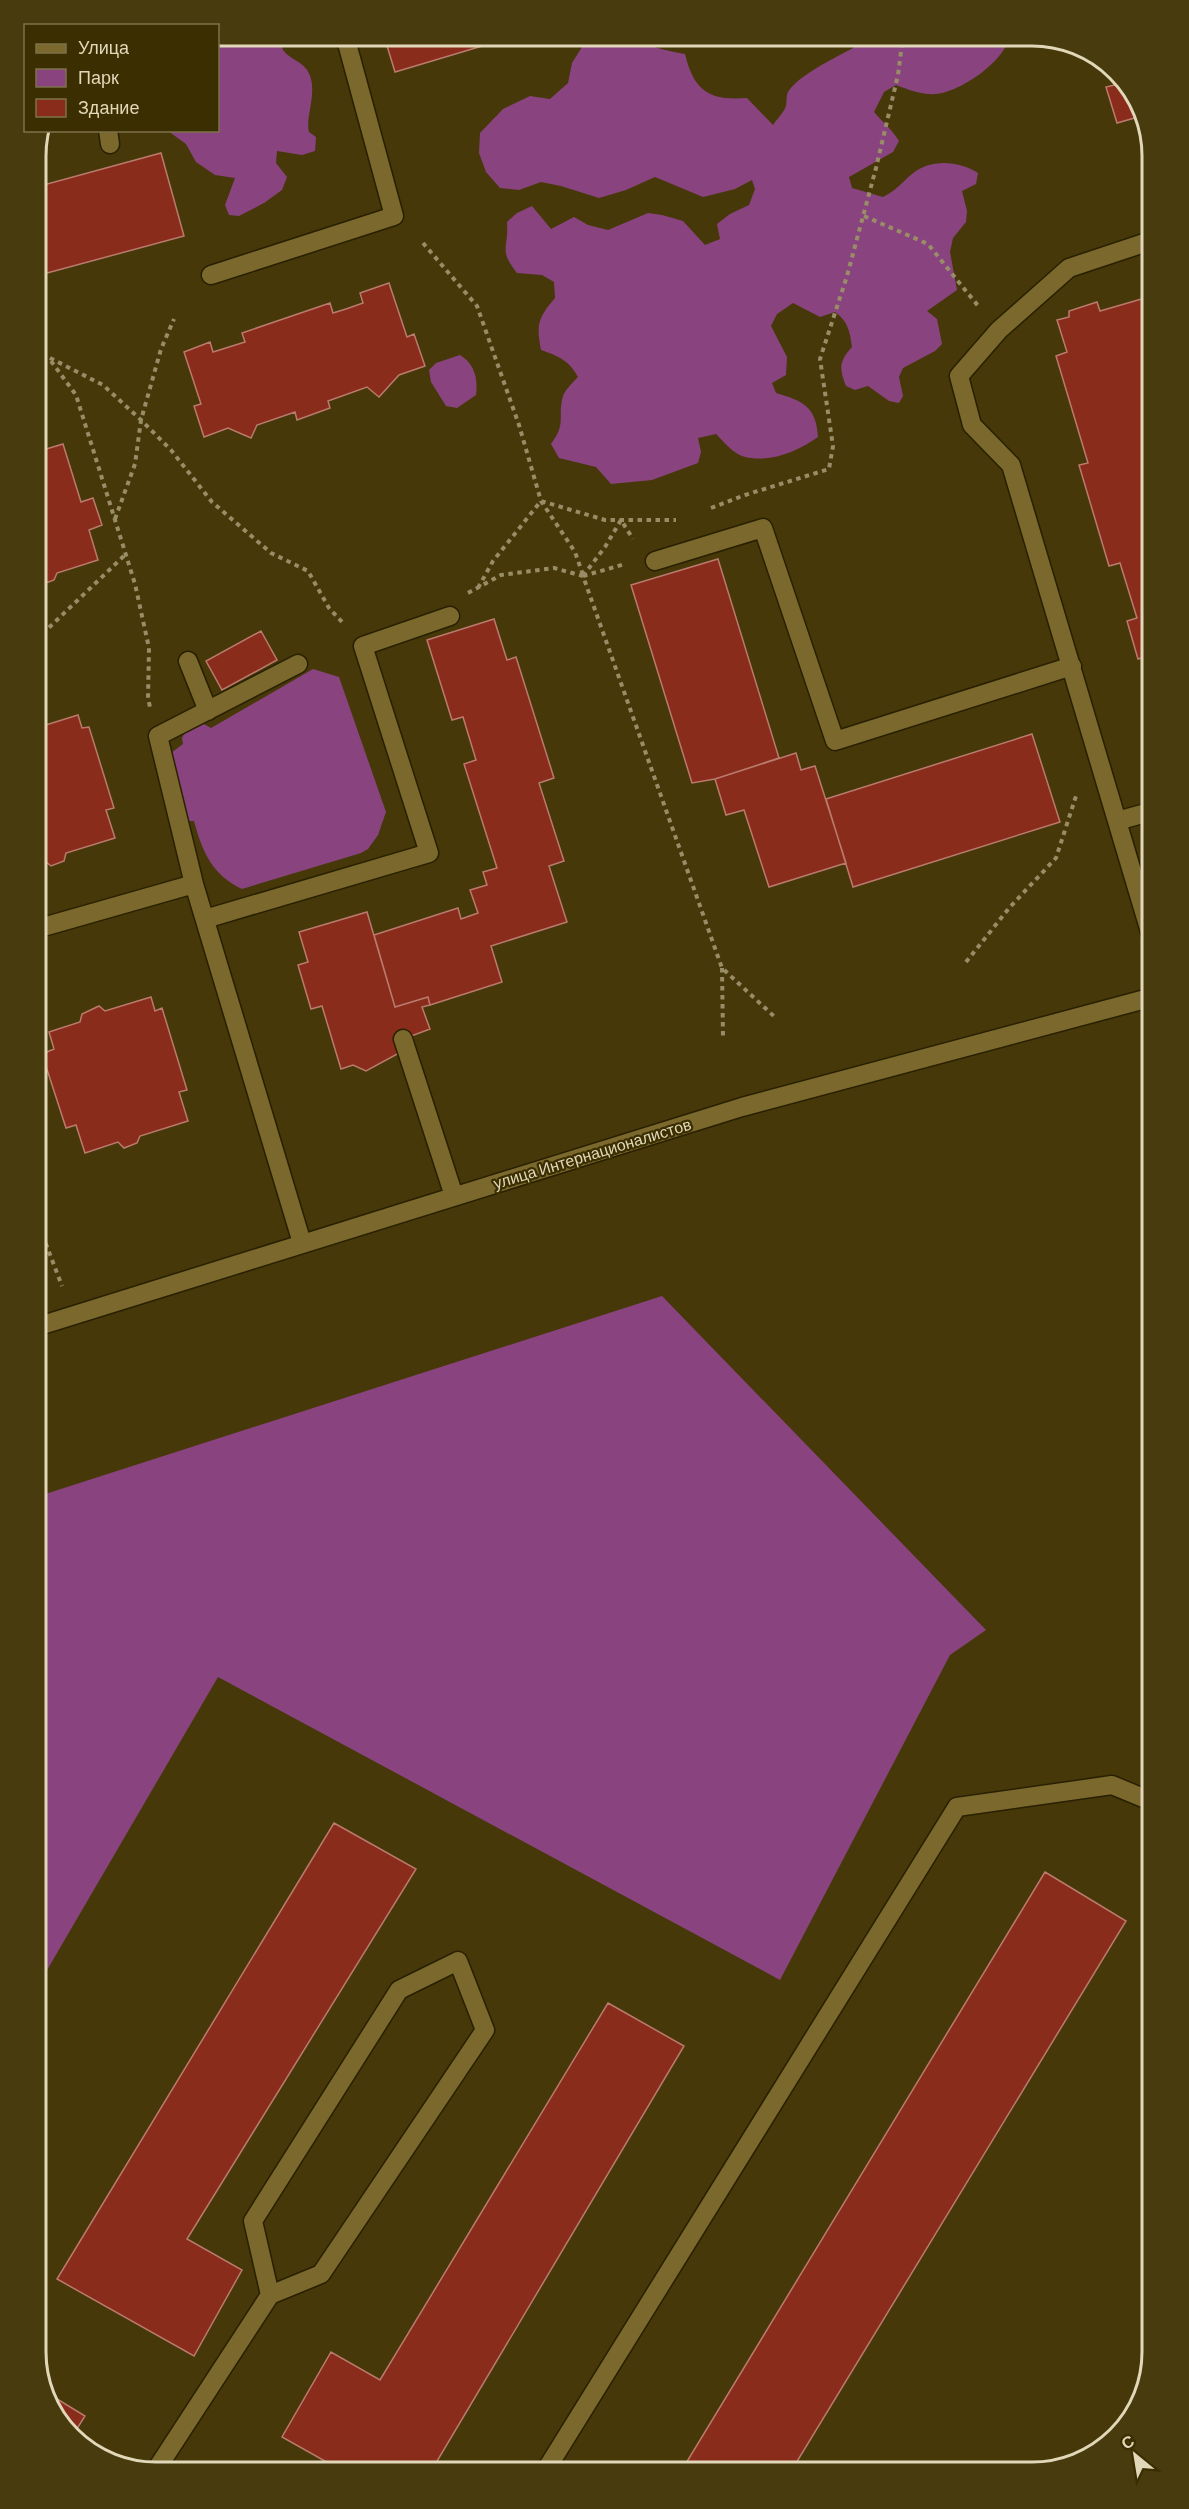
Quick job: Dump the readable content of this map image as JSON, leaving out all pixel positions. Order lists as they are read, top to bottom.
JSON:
{
  "streets": {
    "street": ["улица Интернационалистов"]
  },
  "legend": ["Улица", "Парк", "Здание"],
  "north": "top left"
}
